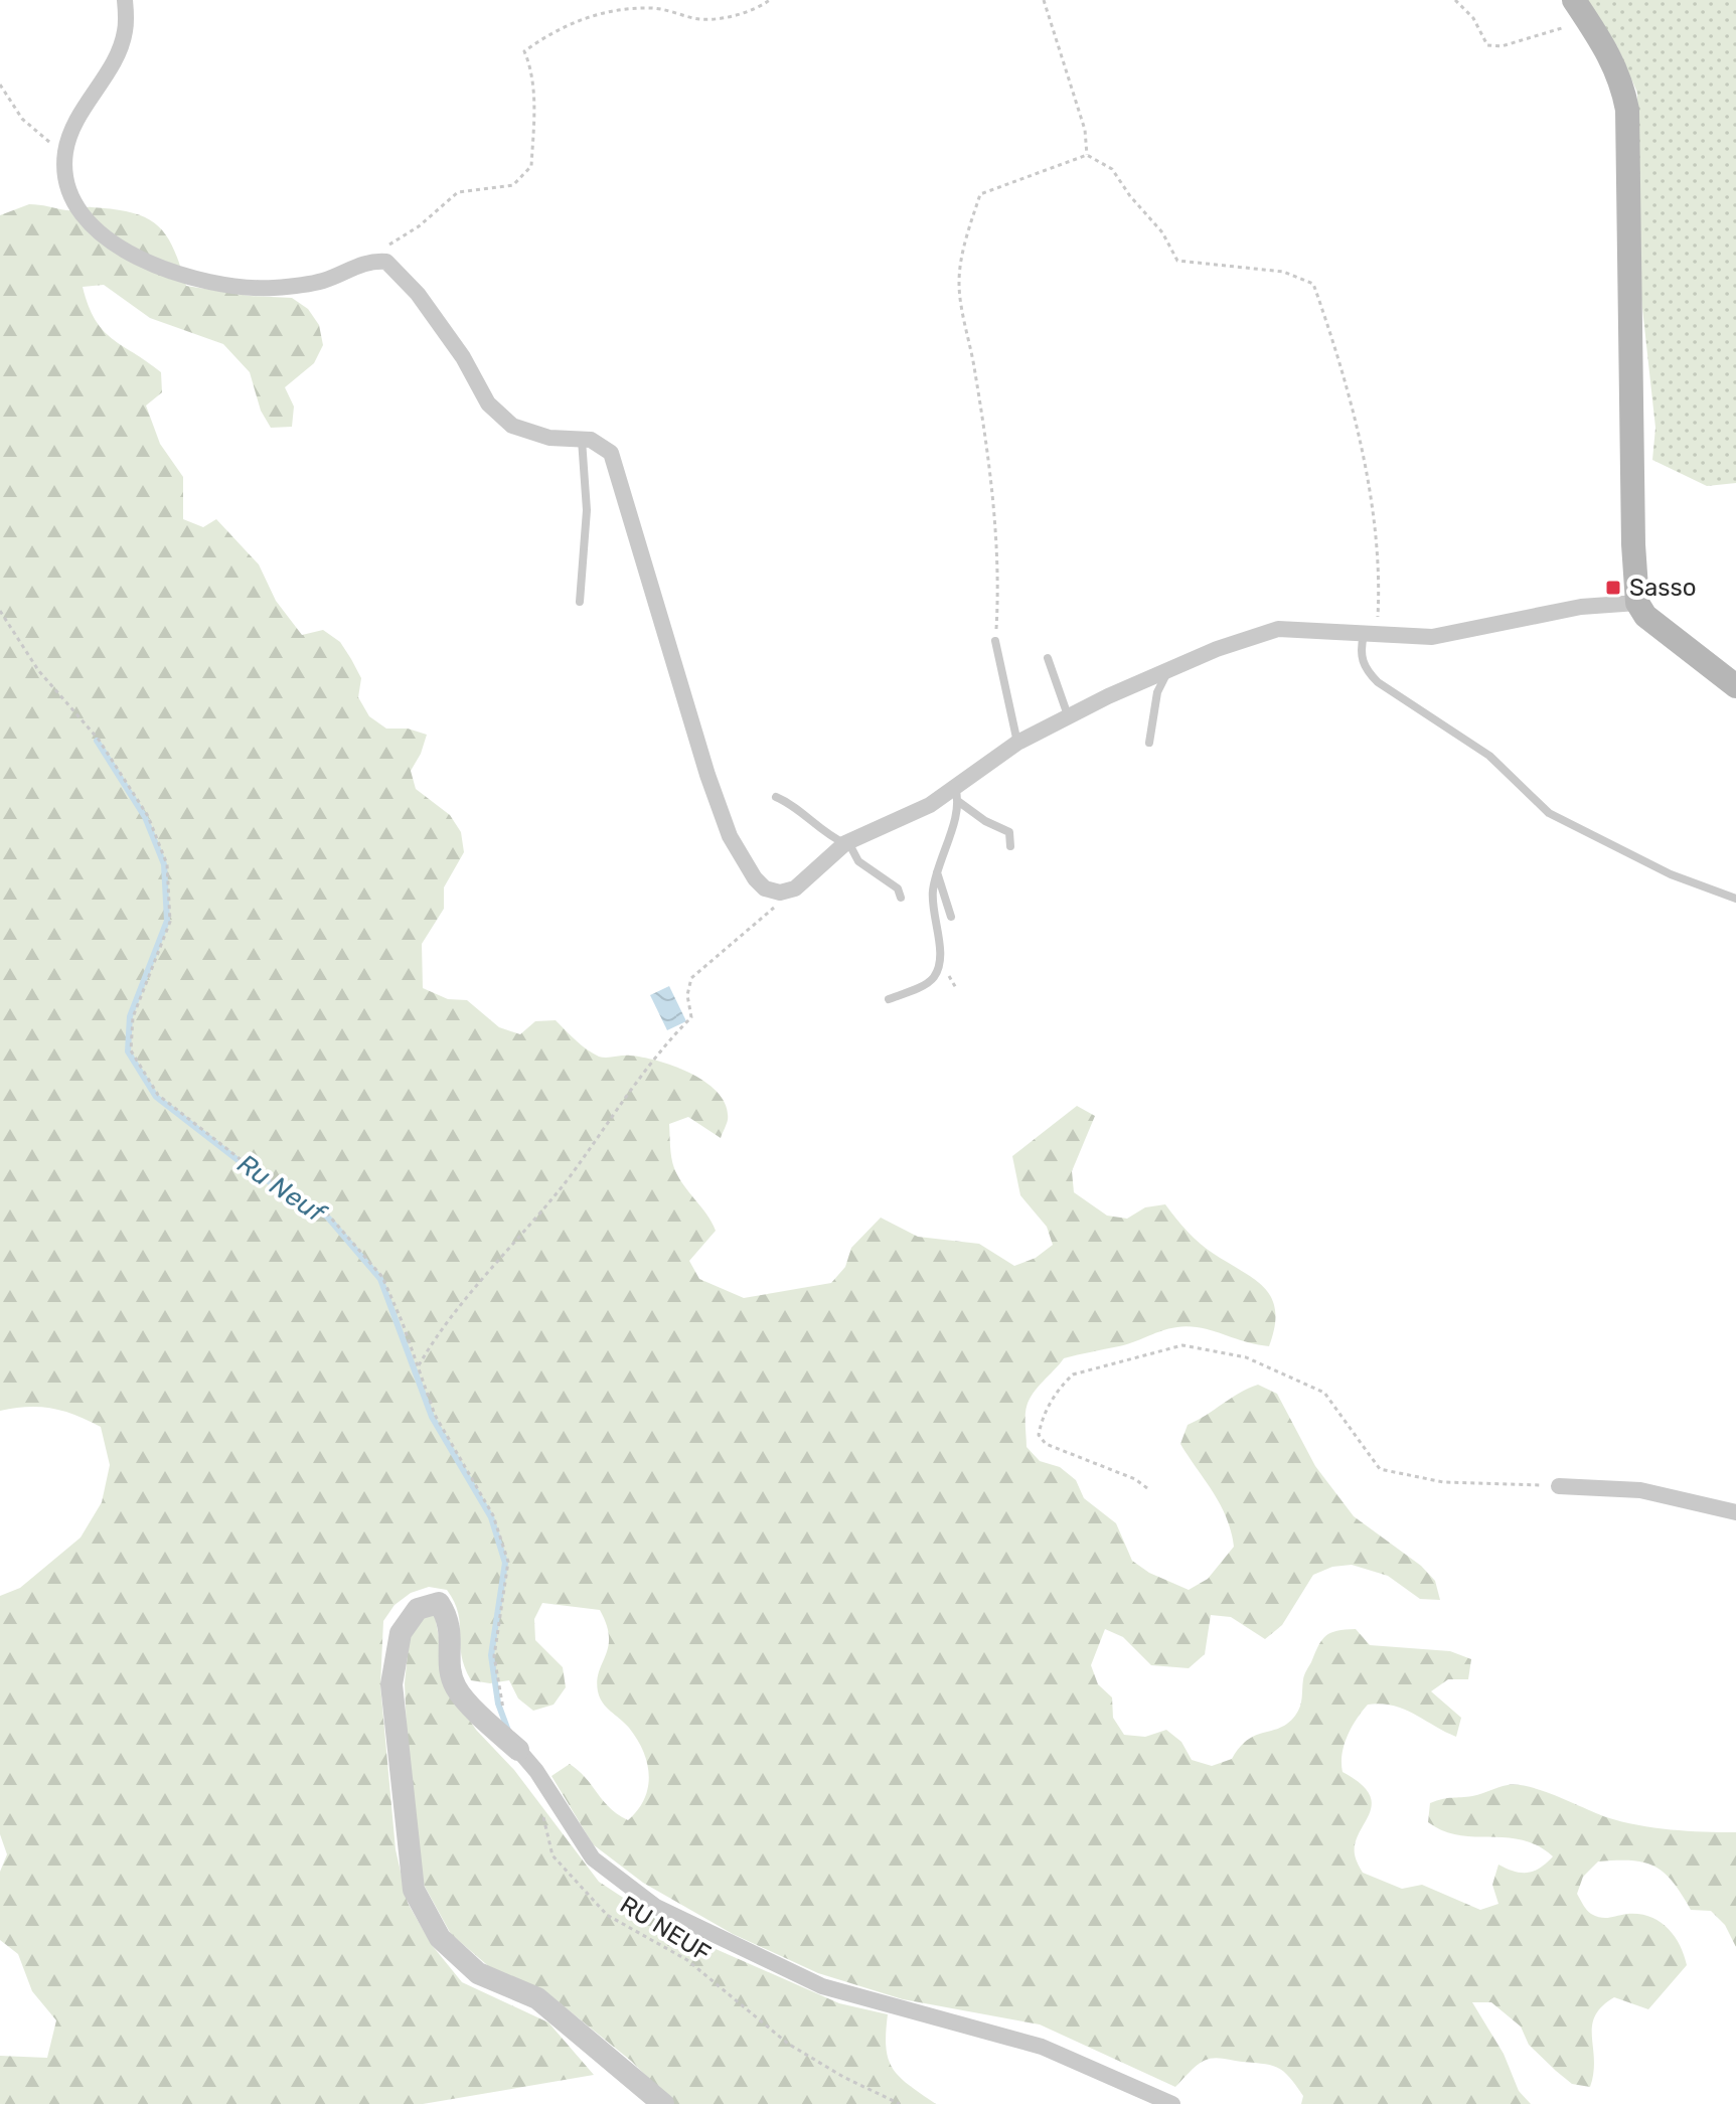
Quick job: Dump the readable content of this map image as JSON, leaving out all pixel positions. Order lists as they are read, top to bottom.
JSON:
{
  "streets": {
    "path": ["RU NEUF"]
  },
  "water": ["Ru Neuf"],
  "places": {
    "transit": ["Sasso"]
  }
}
